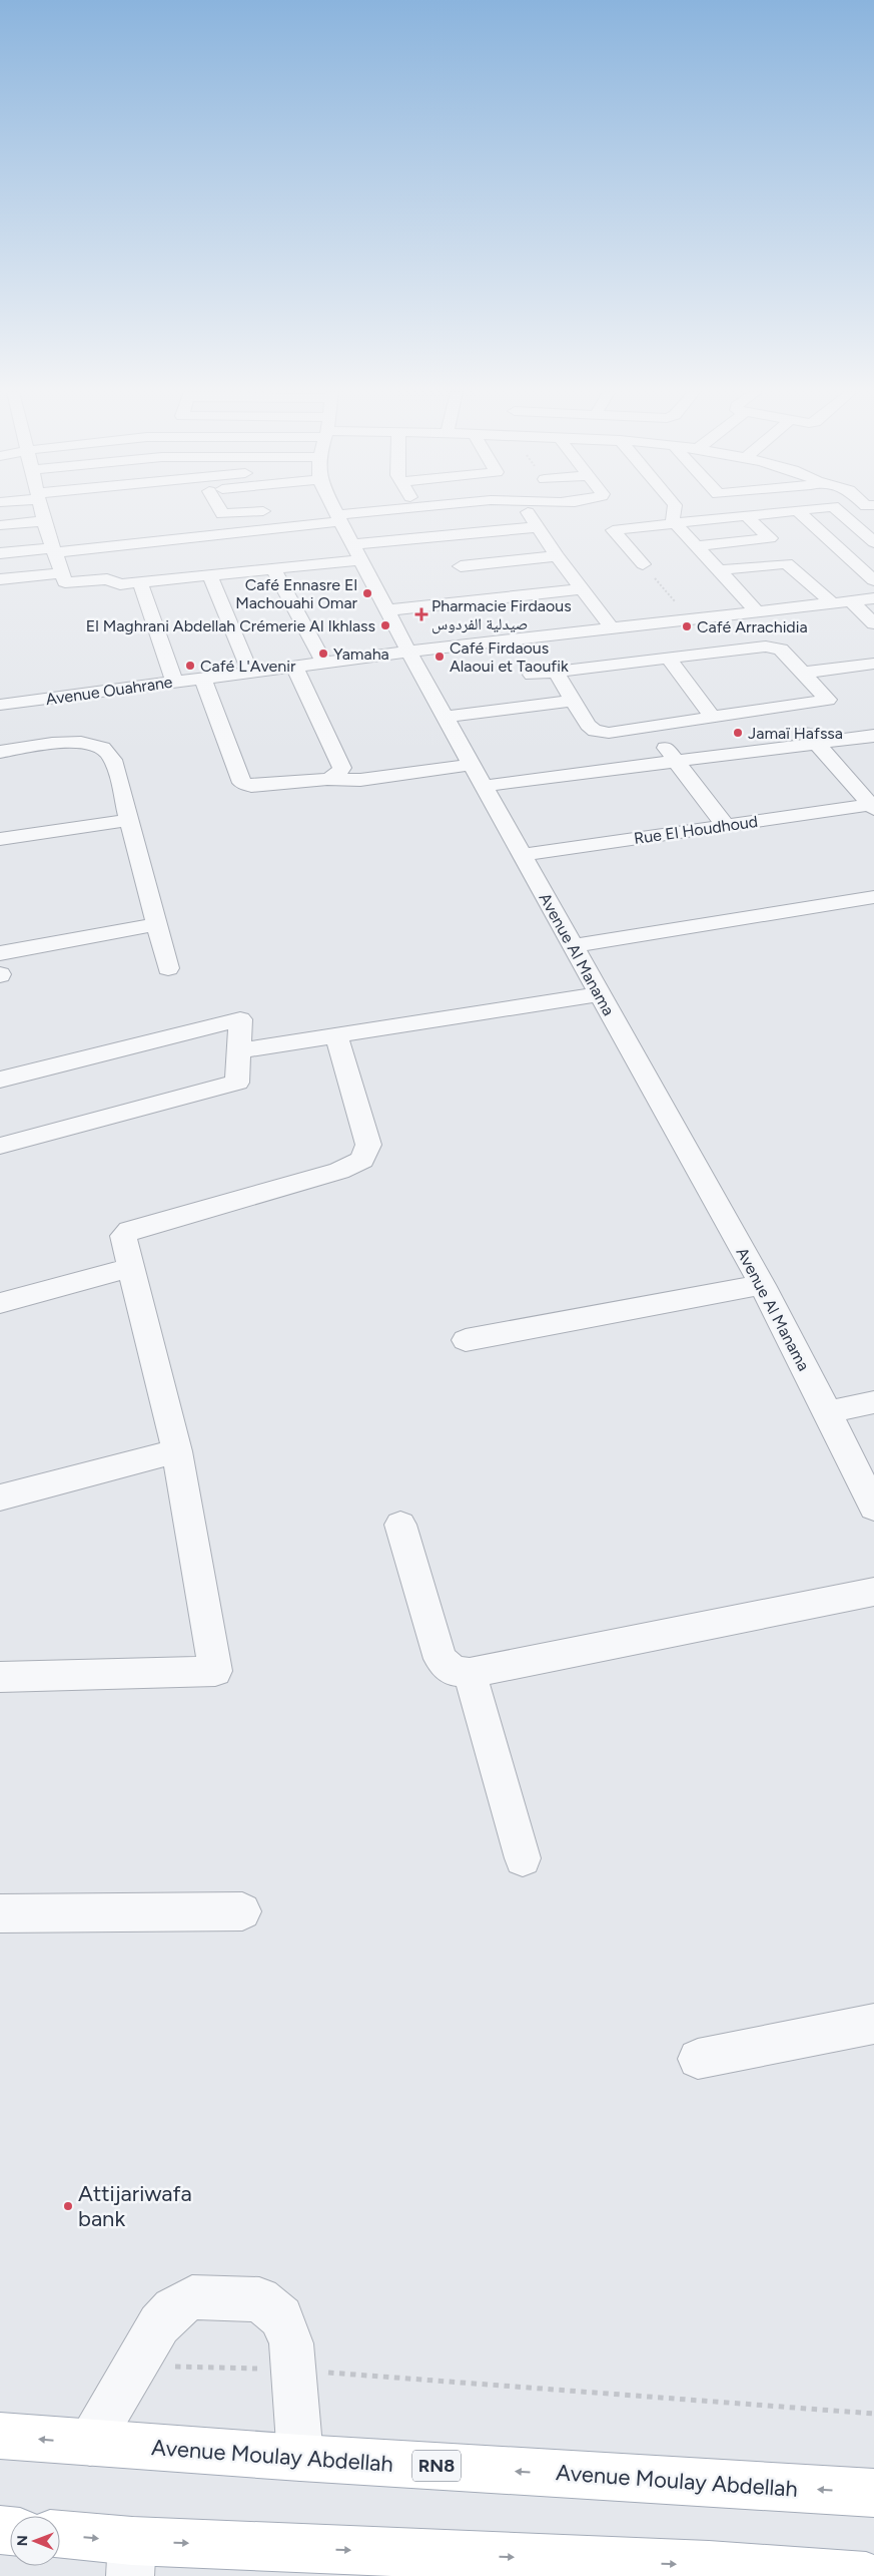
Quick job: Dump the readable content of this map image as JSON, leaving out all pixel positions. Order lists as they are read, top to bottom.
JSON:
{
  "streets": {
    "main road": ["Avenue Moulay Abdellah", "RN8"],
    "street": ["Avenue Ouahrane", "Rue El Houdhoud", "Avenue Al Manama"]
  },
  "crossings": [
    ["Avenue Ouahrane", "Avenue Al Manama"],
    ["Rue El Houdhoud", "Avenue Al Manama"]
  ],
  "places": {
    "other": [
      "Café Ennasre El Machouahi Omar",
      "El Maghrani Abdellah Crémerie Al Ikhlass",
      "Café Arrachidia",
      "Yamaha",
      "Café Firdaous Alaoui et Taoufik",
      "Café L'Avenir",
      "Jamaï Hafssa",
      "Attijariwafa bank"
    ],
    "health": ["Pharmacie Firdaous صيدلية الفردوس"]
  },
  "north": "left"
}
